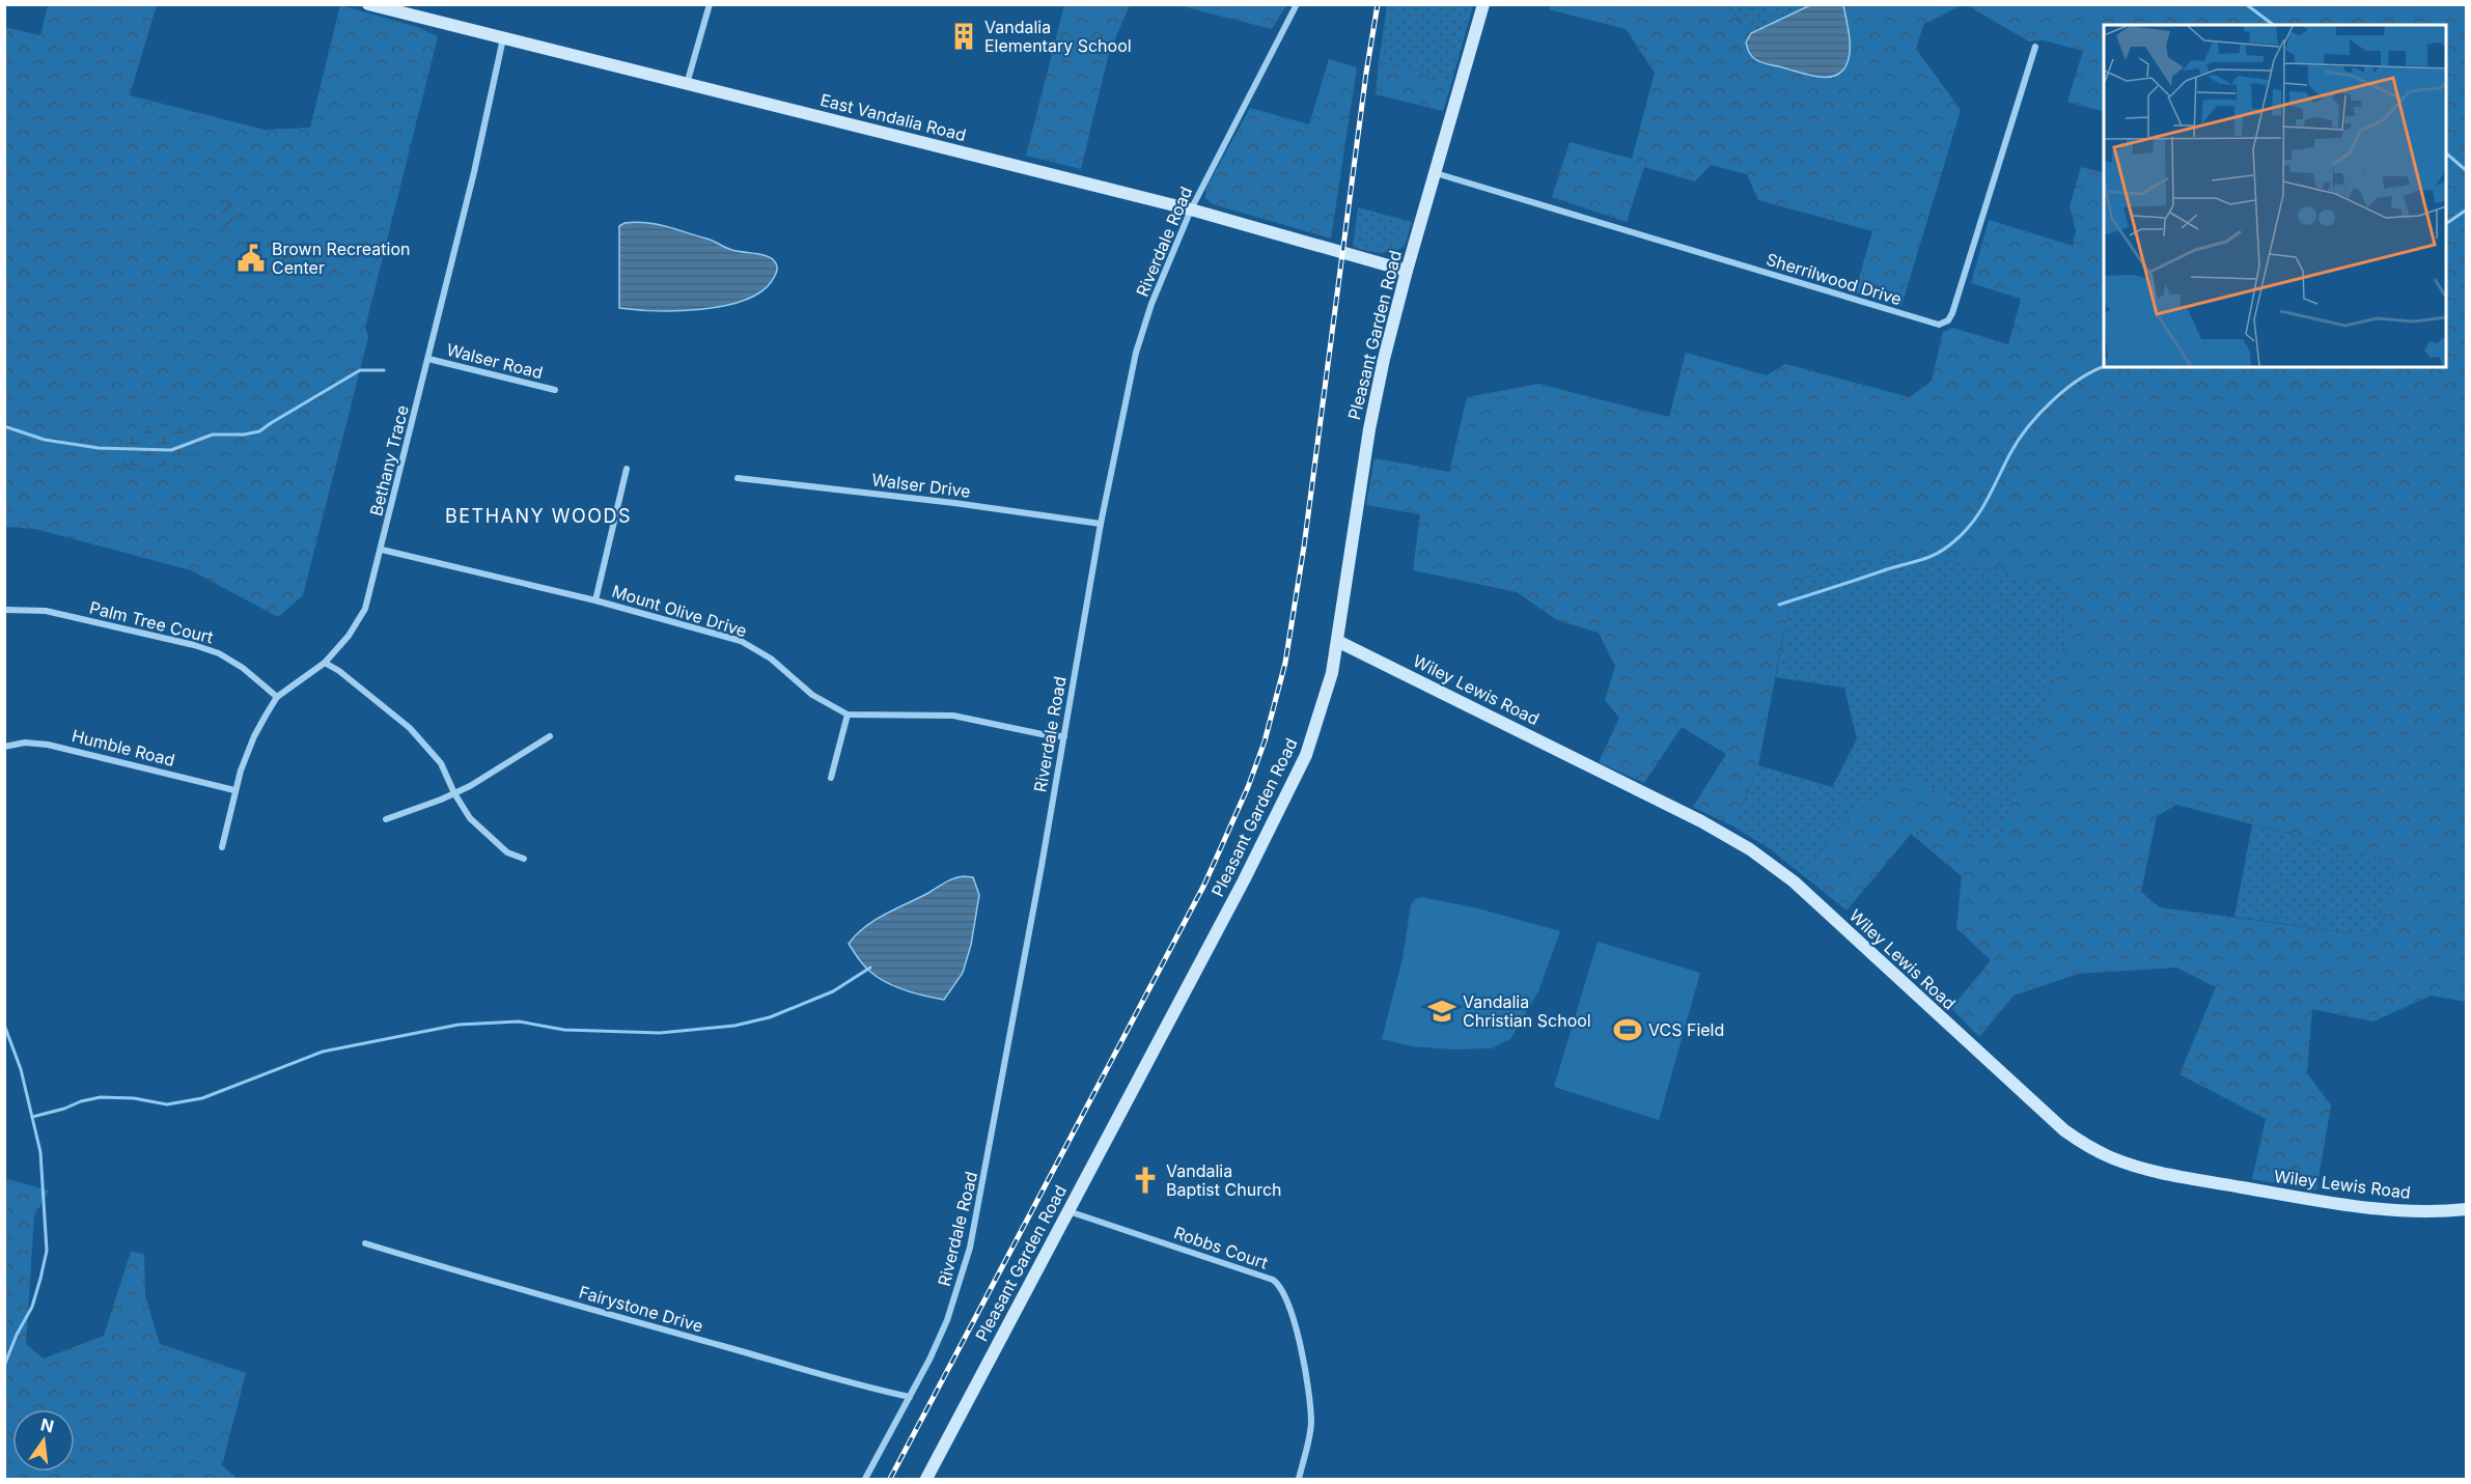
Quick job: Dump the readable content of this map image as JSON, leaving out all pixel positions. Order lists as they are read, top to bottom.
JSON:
{
  "streets": {
    "street": [
      "East Vandalia Road",
      "Riverdale Road",
      "Sherrilwood Drive",
      "Pleasant Garden Road",
      "Walser Road",
      "Bethany Trace",
      "Walser Drive",
      "Mount Olive Drive",
      "Palm Tree Court",
      "Wiley Lewis Road",
      "Humble Road",
      "Robbs Court",
      "Fairystone Drive"
    ]
  },
  "crossings": [
    ["East Vandalia Road", "Riverdale Road"],
    ["East Vandalia Road", "Pleasant Garden Road"],
    ["East Vandalia Road", "Bethany Trace"],
    ["Riverdale Road", "Walser Drive"],
    ["Riverdale Road", "Mount Olive Drive"],
    ["Riverdale Road", "Fairystone Drive"],
    ["Sherrilwood Drive", "Pleasant Garden Road"],
    ["Pleasant Garden Road", "Wiley Lewis Road"],
    ["Pleasant Garden Road", "Robbs Court"],
    ["Walser Road", "Bethany Trace"],
    ["Bethany Trace", "Mount Olive Drive"],
    ["Bethany Trace", "Palm Tree Court"],
    ["Bethany Trace", "Humble Road"]
  ],
  "districts": ["BETHANY WOODS"],
  "places": {
    "building": ["Vandalia Elementary School"],
    "public building": ["Brown Recreation Center"],
    "school or university": ["Vandalia Christian School"],
    "sports": ["VCS Field"],
    "church": ["Vandalia Baptist Church"]
  },
  "north": "top"
}
